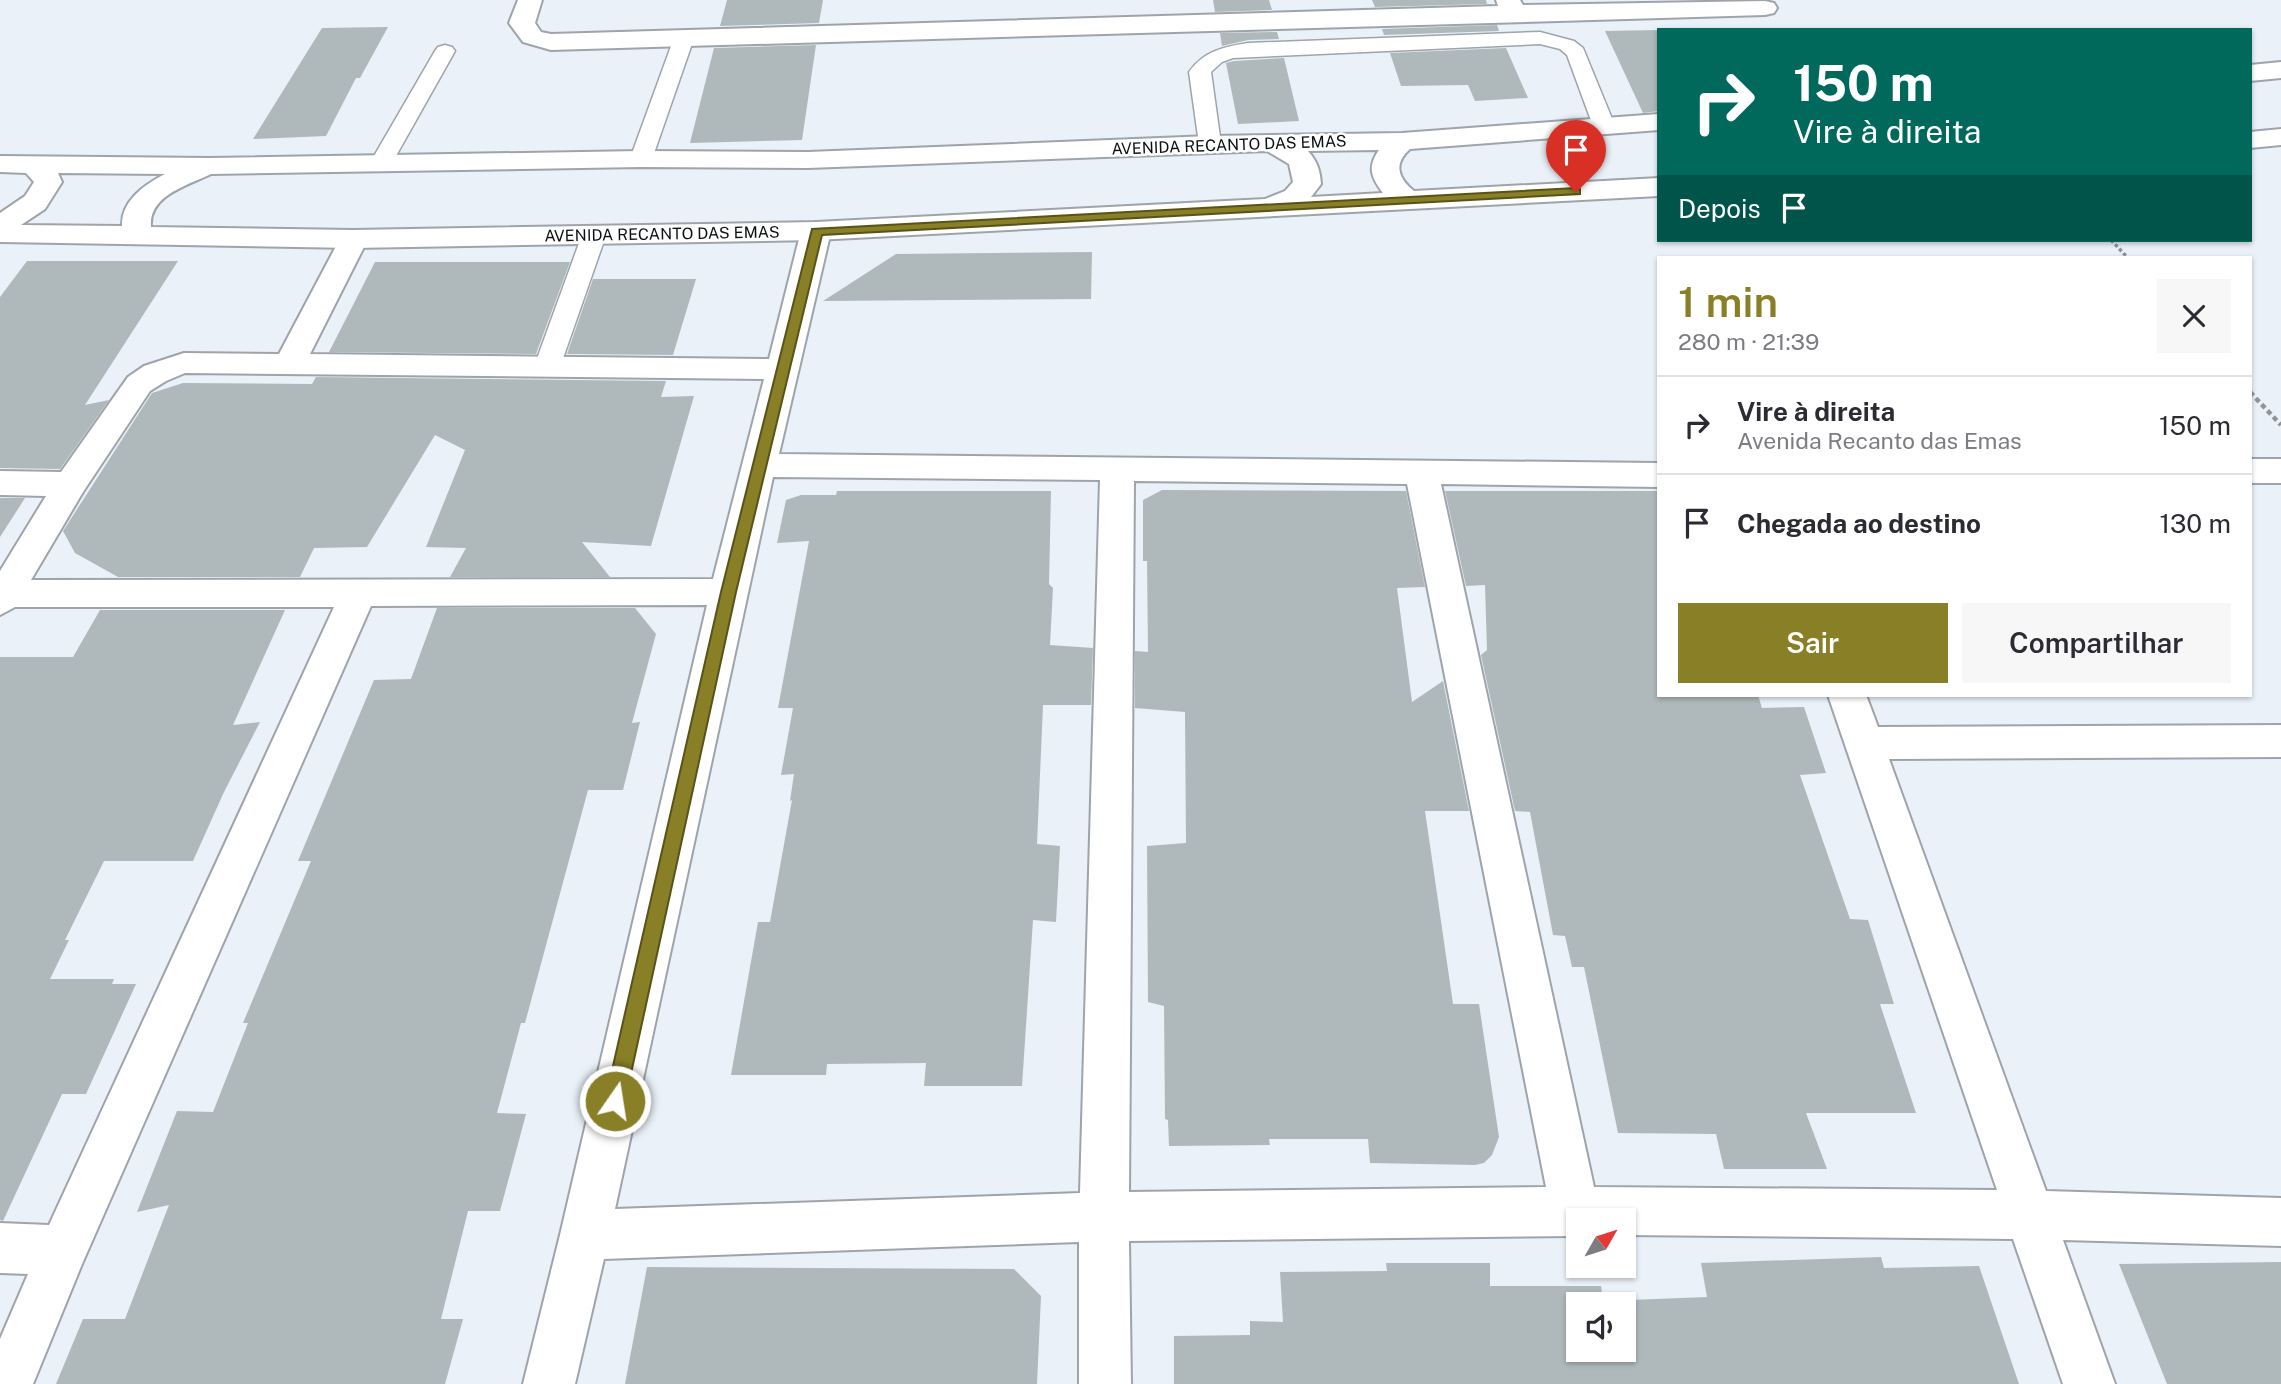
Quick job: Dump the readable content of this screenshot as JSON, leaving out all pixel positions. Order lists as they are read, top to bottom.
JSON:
{
  "streets": {
    "street": ["AVENIDA RECANTO DAS EMAS"]
  },
  "north": "top right",
  "page": {
    "turn": ["150 m", "Vire à direita"],
    "then": "Depois",
    "heading": ["1 min", "280 m · 21:39"],
    "list": [
      {
        "name": "Vire à direita",
        "note": "Avenida Recanto das Emas",
        "value": "150 m"
      },
      {
        "name": "Chegada ao destino",
        "value": "130 m"
      }
    ],
    "buttons": ["Sair", "Compartilhar"]
  }
}
